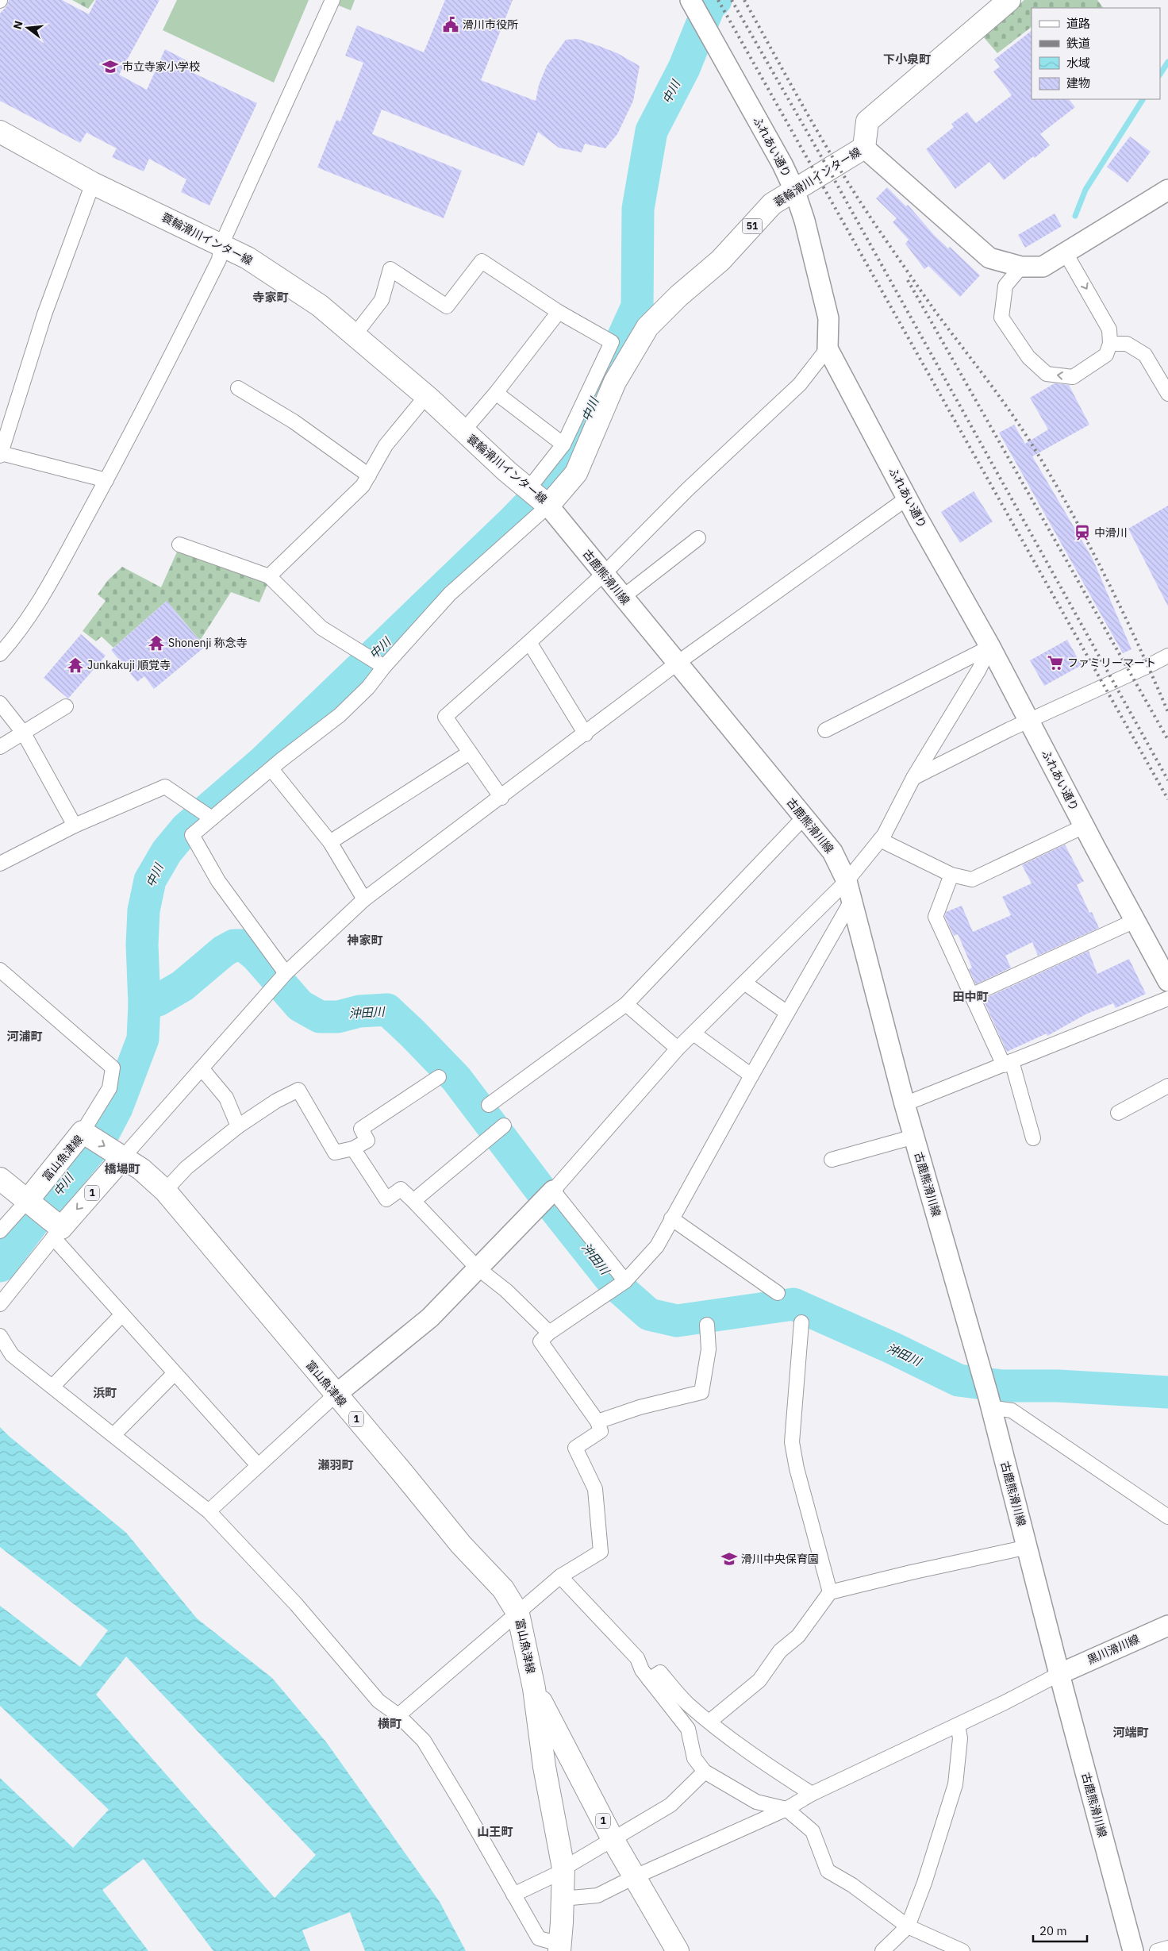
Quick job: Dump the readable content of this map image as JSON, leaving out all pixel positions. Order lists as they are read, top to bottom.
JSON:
{
  "streets": {
    "main road": [
      "蓑輪滑川インター線",
      "51",
      "富山魚津線",
      "1"
    ],
    "street": ["ふれあい通り", "古鹿熊滑川線", "黒川滑川線"]
  },
  "crossings": [
    ["ふれあい通り", "蓑輪滑川インター線"],
    ["蓑輪滑川インター線", "古鹿熊滑川線"],
    ["古鹿熊滑川線", "黒川滑川線"],
    ["富山魚津線", "1"]
  ],
  "districts": [
    "下小泉町",
    "寺家町",
    "神家町",
    "田中町",
    "河浦町",
    "橋場町",
    "浜町",
    "瀬羽町",
    "横町",
    "河端町",
    "山王町"
  ],
  "water": ["中川", "沖田川"],
  "places": {
    "public building": ["滑川市役所"],
    "school or university": ["市立寺家小学校", "滑川中央保育園"],
    "station": ["中滑川"],
    "temple": ["Shonenji 称念寺", "Junkakuji 順覚寺"],
    "supermarket": ["ファミリーマート"]
  },
  "legend": [
    "道路",
    "鉄道",
    "水域",
    "建物"
  ],
  "scale_bar": "20 m",
  "north": "left"
}
